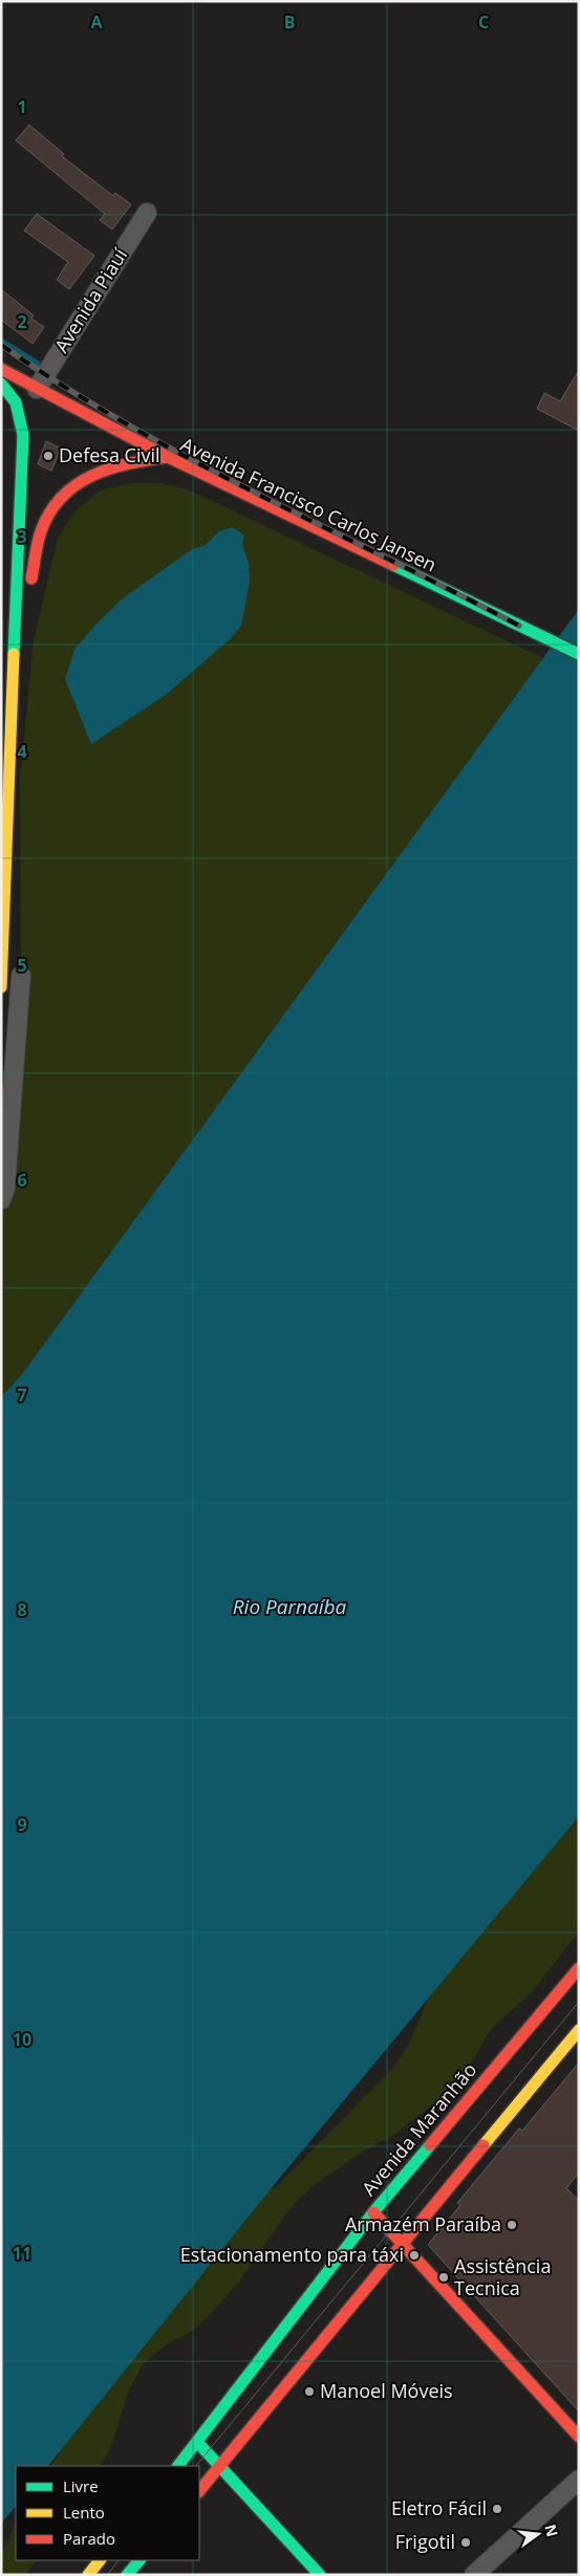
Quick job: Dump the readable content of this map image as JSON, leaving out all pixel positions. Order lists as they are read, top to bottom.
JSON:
{
  "streets": {
    "main road": ["Avenida Francisco Carlos Jansen", "Avenida Maranhão"],
    "street": ["Avenida Piauí"]
  },
  "crossings": [
    ["Avenida Piauí", "Avenida Francisco Carlos Jansen"]
  ],
  "water": ["Rio Parnaíba"],
  "places": [
    "Defesa Civil",
    "Armazém Paraíba",
    "Estacionamento para táxi",
    "Assistência Tecnica",
    "Manoel Móveis",
    "Eletro Fácil",
    "Frigotil"
  ],
  "legend": ["Livre", "Lento", "Parado"],
  "north": "right",
  "grid": {
    "columns": ["A", "B", "C"],
    "rows": [
      "1",
      "2",
      "3",
      "4",
      "5",
      "6",
      "7",
      "8",
      "9",
      "10",
      "11"
    ]
  }
}
